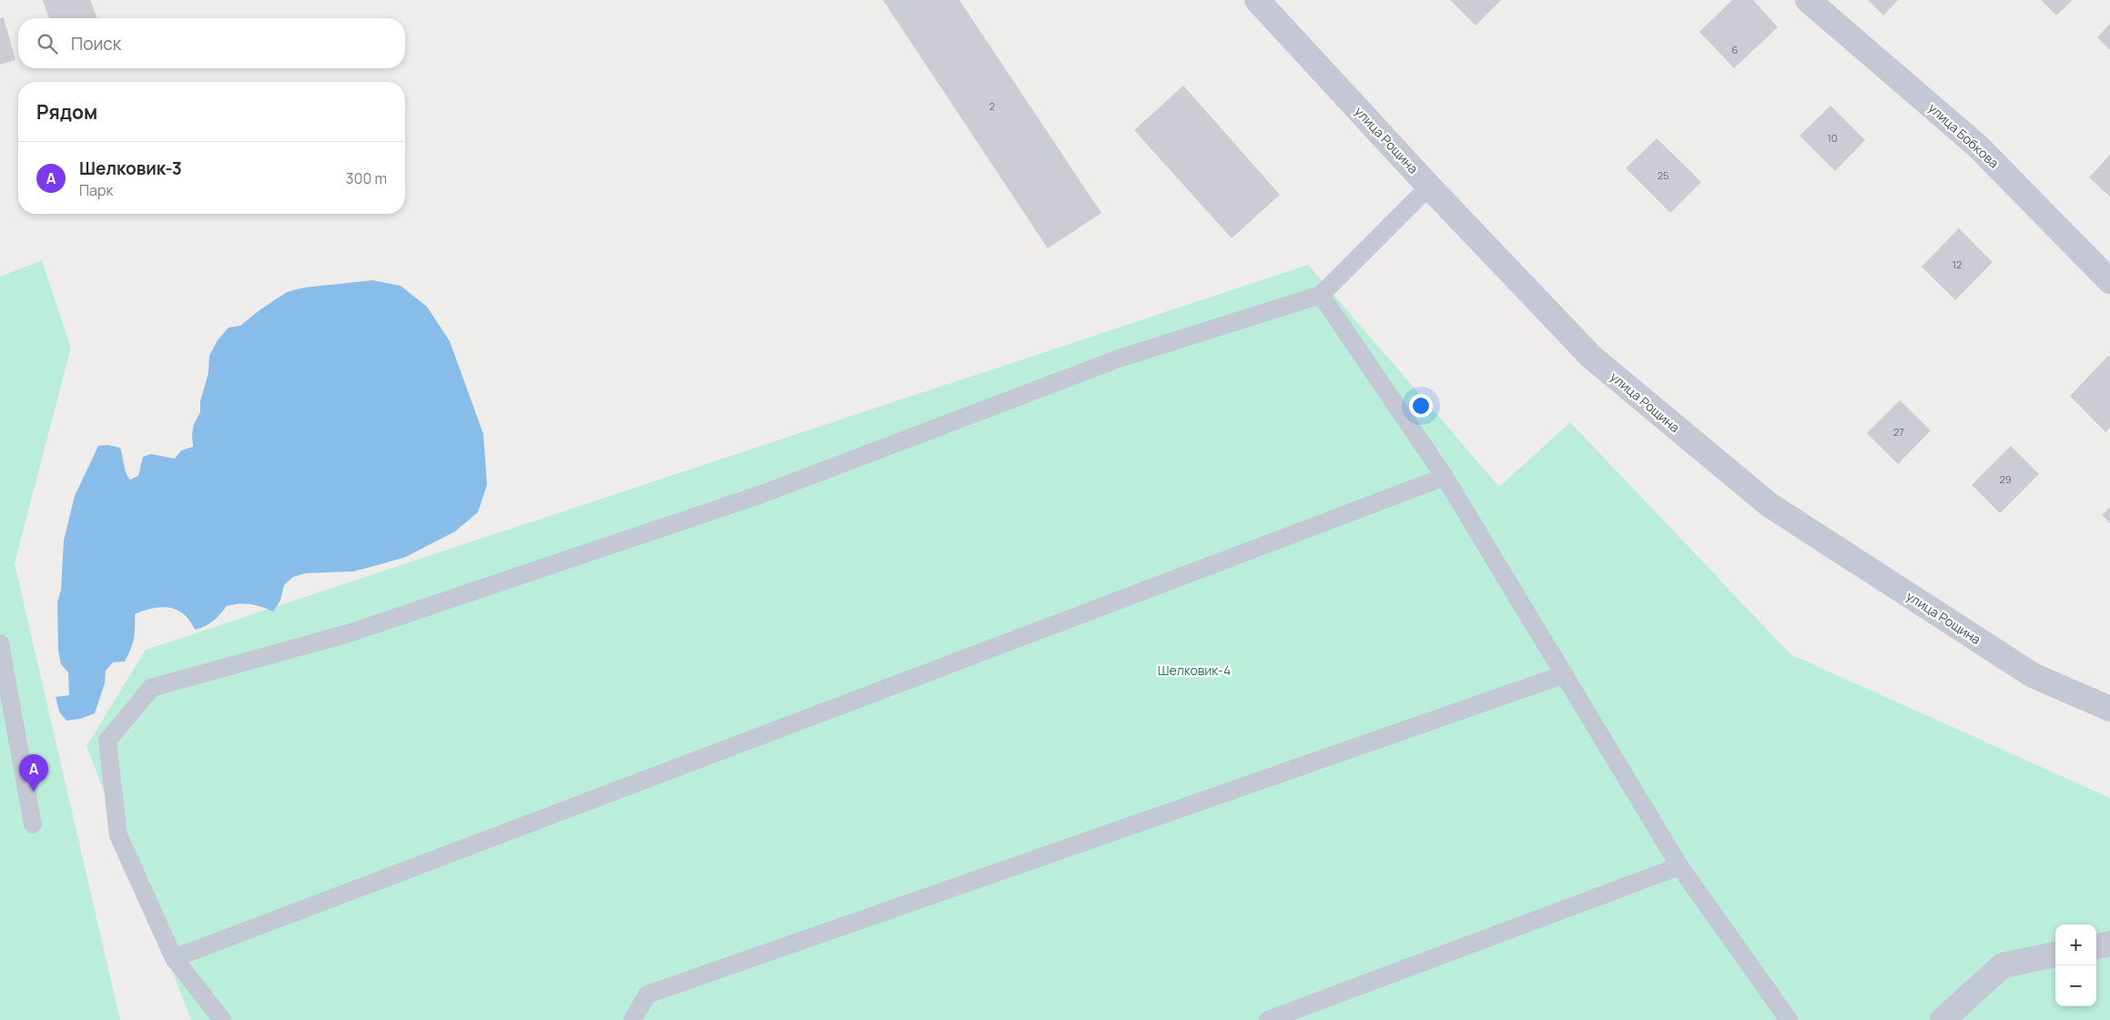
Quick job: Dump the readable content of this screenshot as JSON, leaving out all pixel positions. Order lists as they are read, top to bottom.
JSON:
{
  "streets": {
    "street": ["улица Бобкова", "улица Рощина"]
  },
  "parks": ["Шелковик-4"],
  "house_numbers": [
    "6",
    "2",
    "10",
    "25",
    "12",
    "27",
    "29"
  ],
  "page": {
    "search": "Поиск",
    "heading": "Рядом",
    "list": [
      {
        "mark": "A",
        "name": "Шелковик-3",
        "note": "Парк",
        "value": "300 m"
      }
    ],
    "pins": "A",
    "map_buttons": ["+", "−"]
  }
}
